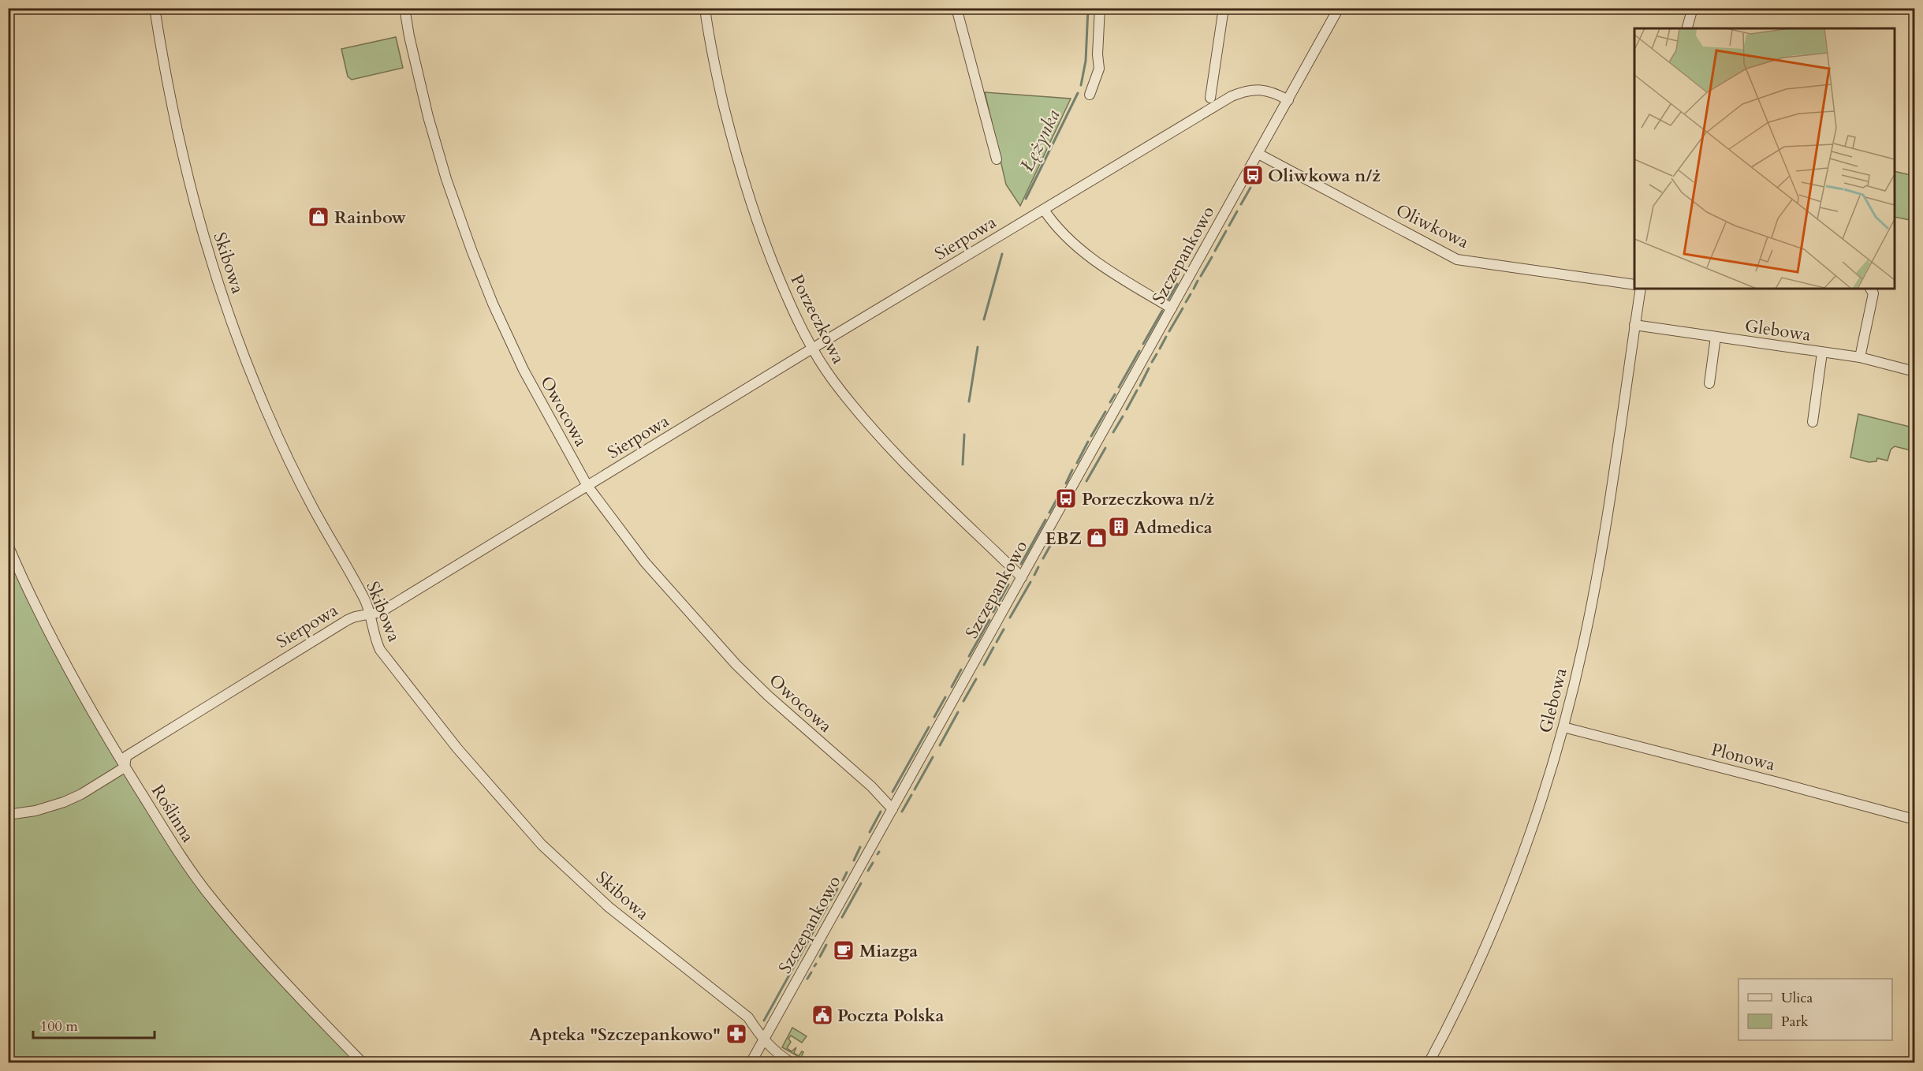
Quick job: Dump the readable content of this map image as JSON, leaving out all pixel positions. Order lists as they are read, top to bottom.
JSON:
{
  "streets": {
    "street": [
      "Oliwkowa",
      "Sierpowa",
      "Szczepankowo",
      "Skibowa",
      "Porzeczkowa",
      "Glebowa",
      "Owocowa",
      "Plonowa",
      "Roślinna"
    ]
  },
  "crossings": [
    ["Oliwkowa", "Szczepankowo"],
    ["Sierpowa", "Szczepankowo"],
    ["Sierpowa", "Skibowa"],
    ["Sierpowa", "Porzeczkowa"],
    ["Sierpowa", "Owocowa"],
    ["Sierpowa", "Roślinna"],
    ["Szczepankowo", "Skibowa"],
    ["Szczepankowo", "Porzeczkowa"],
    ["Szczepankowo", "Owocowa"],
    ["Glebowa", "Plonowa"]
  ],
  "water": ["Łężynka"],
  "places": {
    "bus stop": ["Oliwkowa n/ż", "Porzeczkowa n/ż"],
    "shop": ["Rainbow", "EBZ"],
    "building": ["Admedica"],
    "cafe": ["Miazga"],
    "public building": ["Poczta Polska"],
    "pharmacy": ["Apteka \"Szczepankowo\""]
  },
  "legend": ["Ulica", "Park"],
  "scale_bar": "100 m"
}
